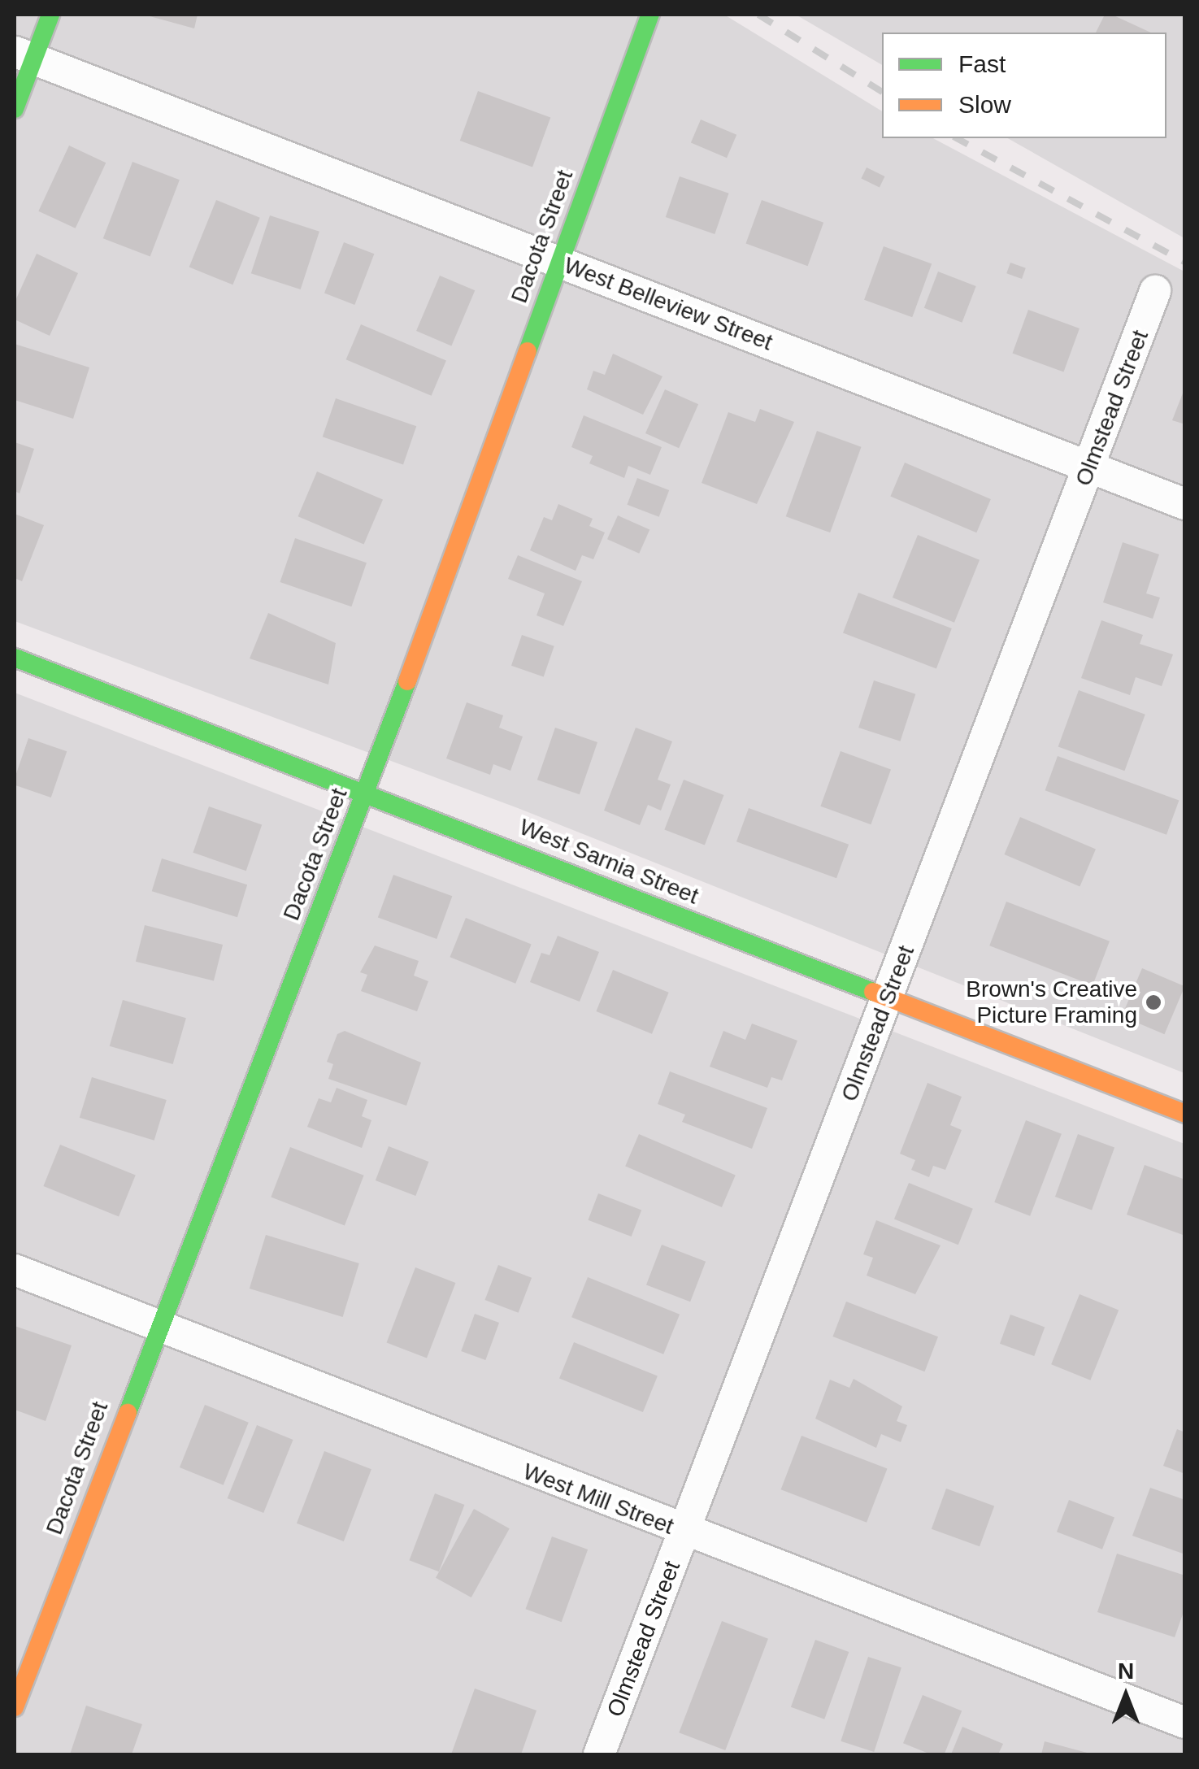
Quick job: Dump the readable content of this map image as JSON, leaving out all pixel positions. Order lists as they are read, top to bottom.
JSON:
{
  "streets": {
    "street": [
      "Dacota Street",
      "West Belleview Street",
      "Olmstead Street",
      "West Sarnia Street",
      "West Mill Street"
    ]
  },
  "crossings": [
    ["Dacota Street", "West Belleview Street"],
    ["Dacota Street", "West Sarnia Street"],
    ["Dacota Street", "West Mill Street"],
    ["West Belleview Street", "Olmstead Street"],
    ["Olmstead Street", "West Sarnia Street"],
    ["Olmstead Street", "West Mill Street"]
  ],
  "places": ["Brown's Creative Picture Framing"],
  "legend": ["Fast", "Slow"],
  "north": "top"
}
